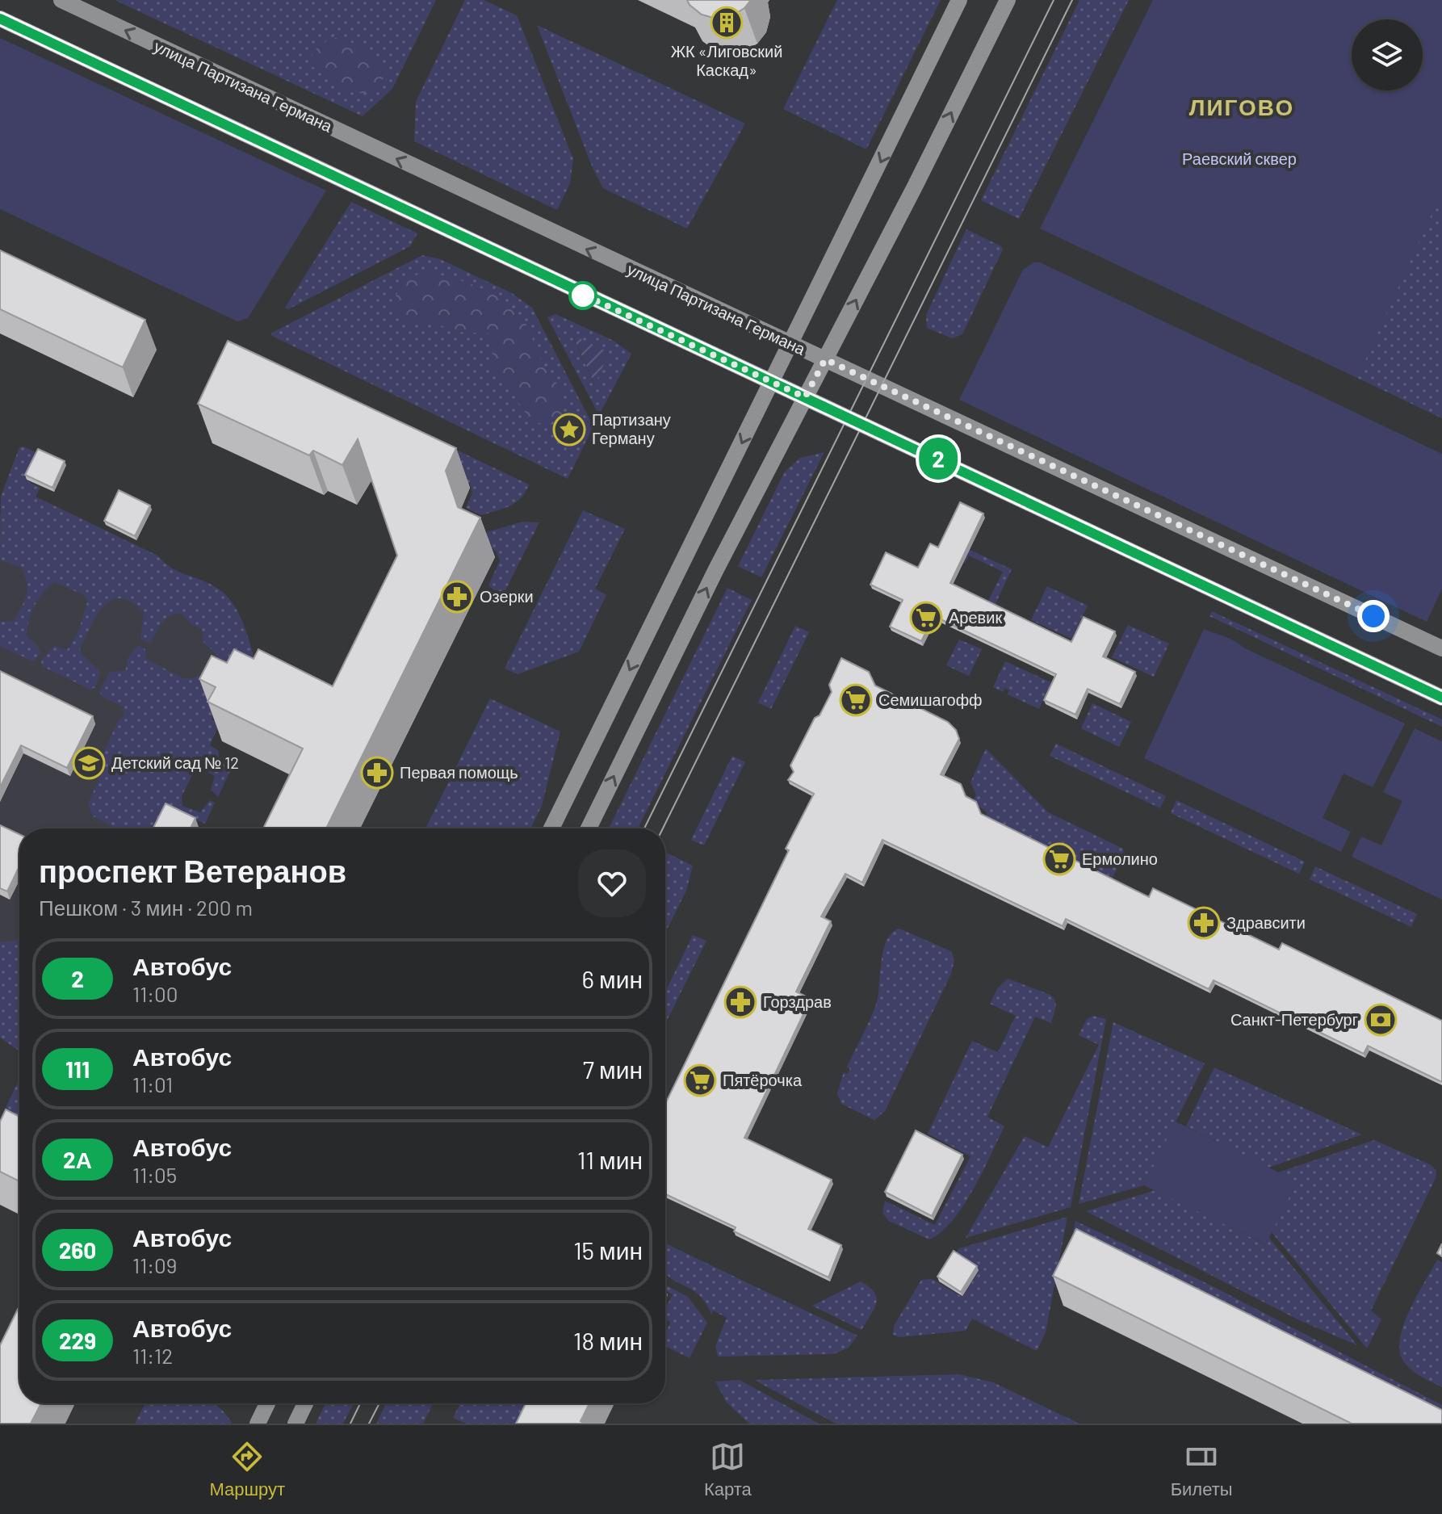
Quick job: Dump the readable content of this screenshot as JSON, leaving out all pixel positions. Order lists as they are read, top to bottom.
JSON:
{
  "streets": {
    "main road": ["улица Партизана Германа"]
  },
  "districts": ["ЛИГОВО"],
  "parks": ["Раевский сквер"],
  "places": {
    "building": ["ЖК «Лиговский Каскад»"],
    "place": ["Партизану Герману"],
    "pharmacy": [
      "Озерки",
      "Первая помощь",
      "Здравсити",
      "Горздрав"
    ],
    "supermarket": [
      "Аревик",
      "Семишагофф",
      "Ермолино",
      "Пятёрочка"
    ],
    "school or university": ["Детский сад № 12"],
    "bank": ["Санкт-Петербург"]
  },
  "lines": ["bus line 2"],
  "page": {
    "on_map": "2",
    "heading": ["проспект Ветеранов", "Пешком · 3 мин · 200 m"],
    "list": [
      {
        "mark": "2",
        "name": "Автобус",
        "note": "11:00",
        "value": "6 мин"
      },
      {
        "mark": "111",
        "name": "Автобус",
        "note": "11:01",
        "value": "7 мин"
      },
      {
        "mark": "2А",
        "name": "Автобус",
        "note": "11:05",
        "value": "11 мин"
      },
      {
        "mark": "260",
        "name": "Автобус",
        "note": "11:09",
        "value": "15 мин"
      },
      {
        "mark": "229",
        "name": "Автобус",
        "note": "11:12",
        "value": "18 мин"
      }
    ],
    "tabs": ["Маршрут", "Карта", "Билеты"]
  }
}
